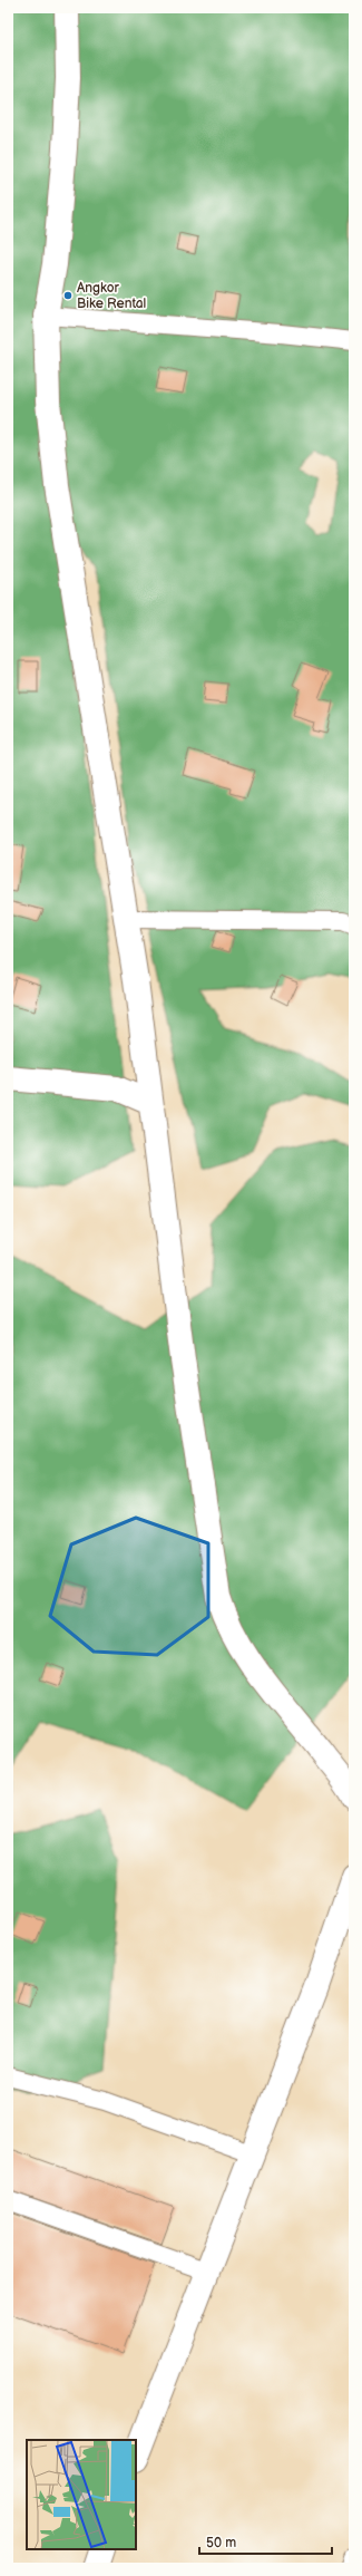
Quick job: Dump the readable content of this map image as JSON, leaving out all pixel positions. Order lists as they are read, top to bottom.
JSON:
{
  "places": ["Angkor Bike Rental"],
  "scale_bar": "50 m"
}
